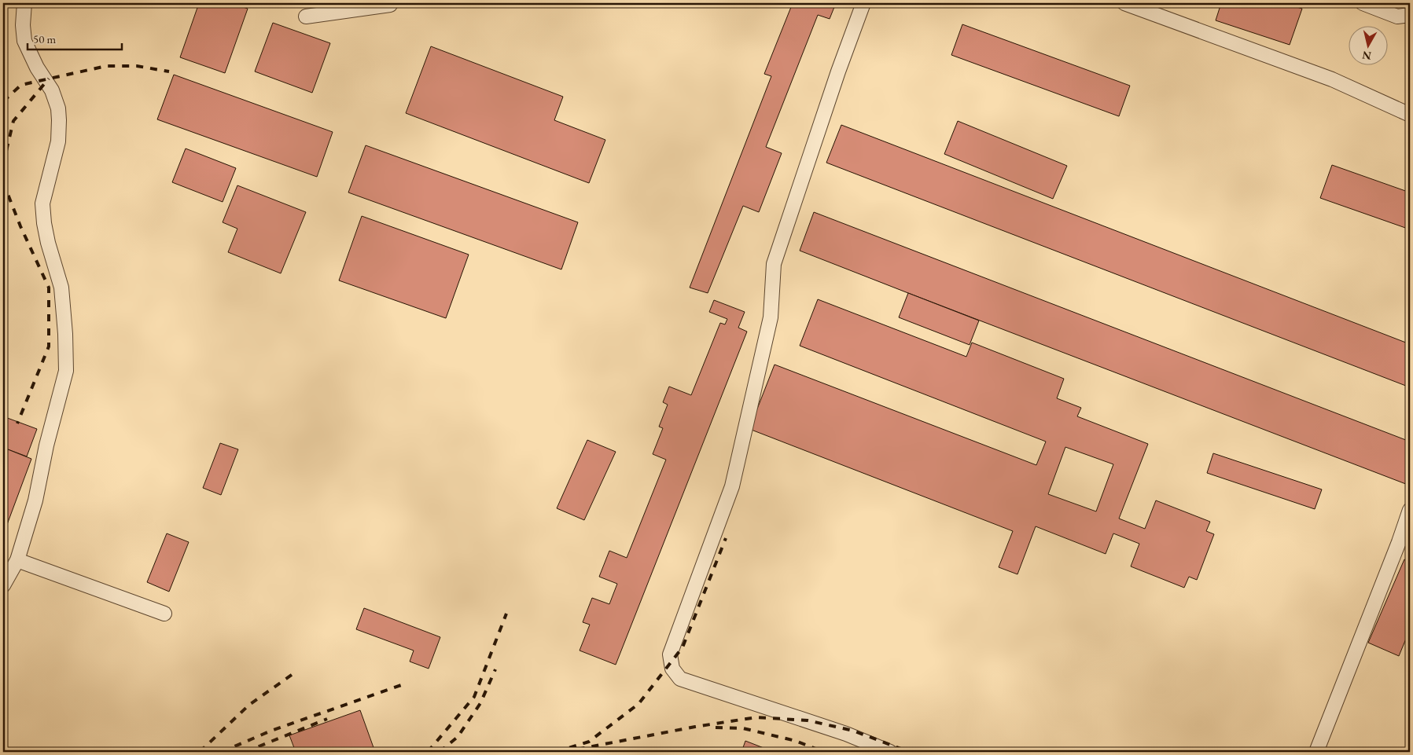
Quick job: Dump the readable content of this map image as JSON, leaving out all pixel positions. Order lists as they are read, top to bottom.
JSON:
{
  "scale_bar": "50 m",
  "north": "bottom"
}
